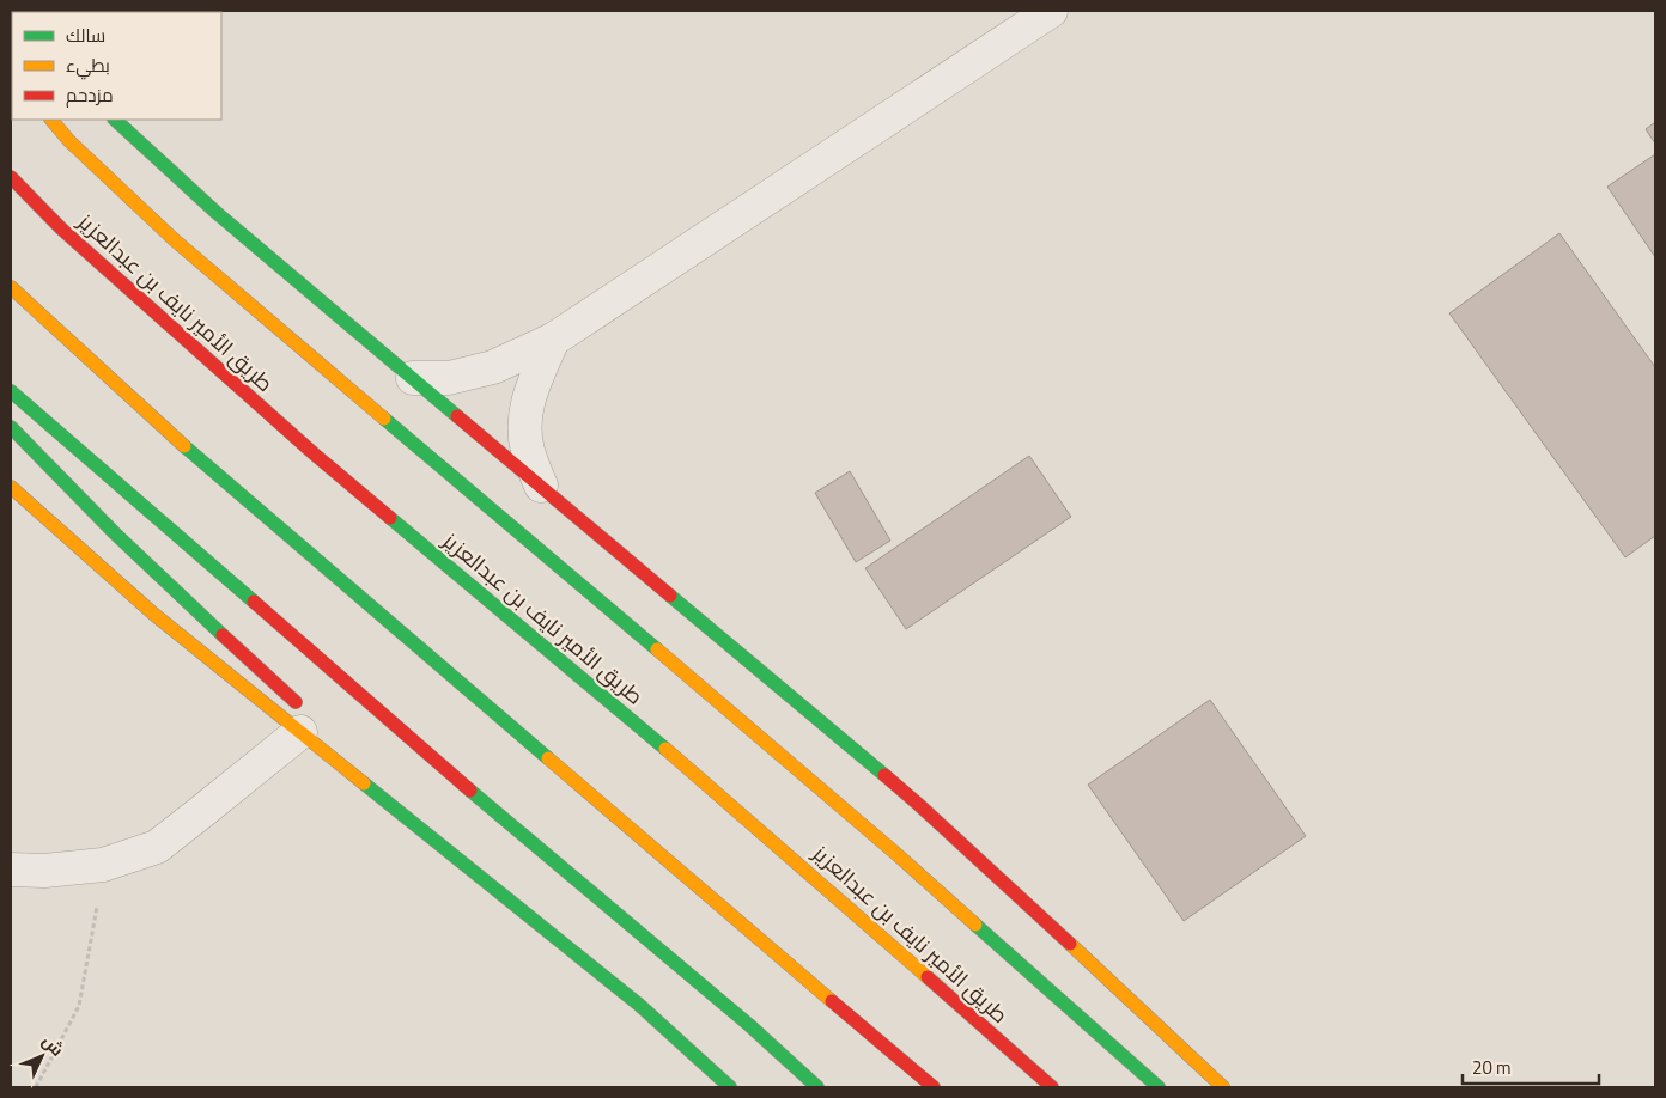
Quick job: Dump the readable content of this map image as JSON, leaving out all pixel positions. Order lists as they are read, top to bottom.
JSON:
{
  "streets": {
    "main road": ["طريق الأمير نايف بن عبدالعزيز"]
  },
  "legend": ["سالك", "بطيء", "مزدحم"],
  "scale_bar": "20 m",
  "north": "top right"
}
